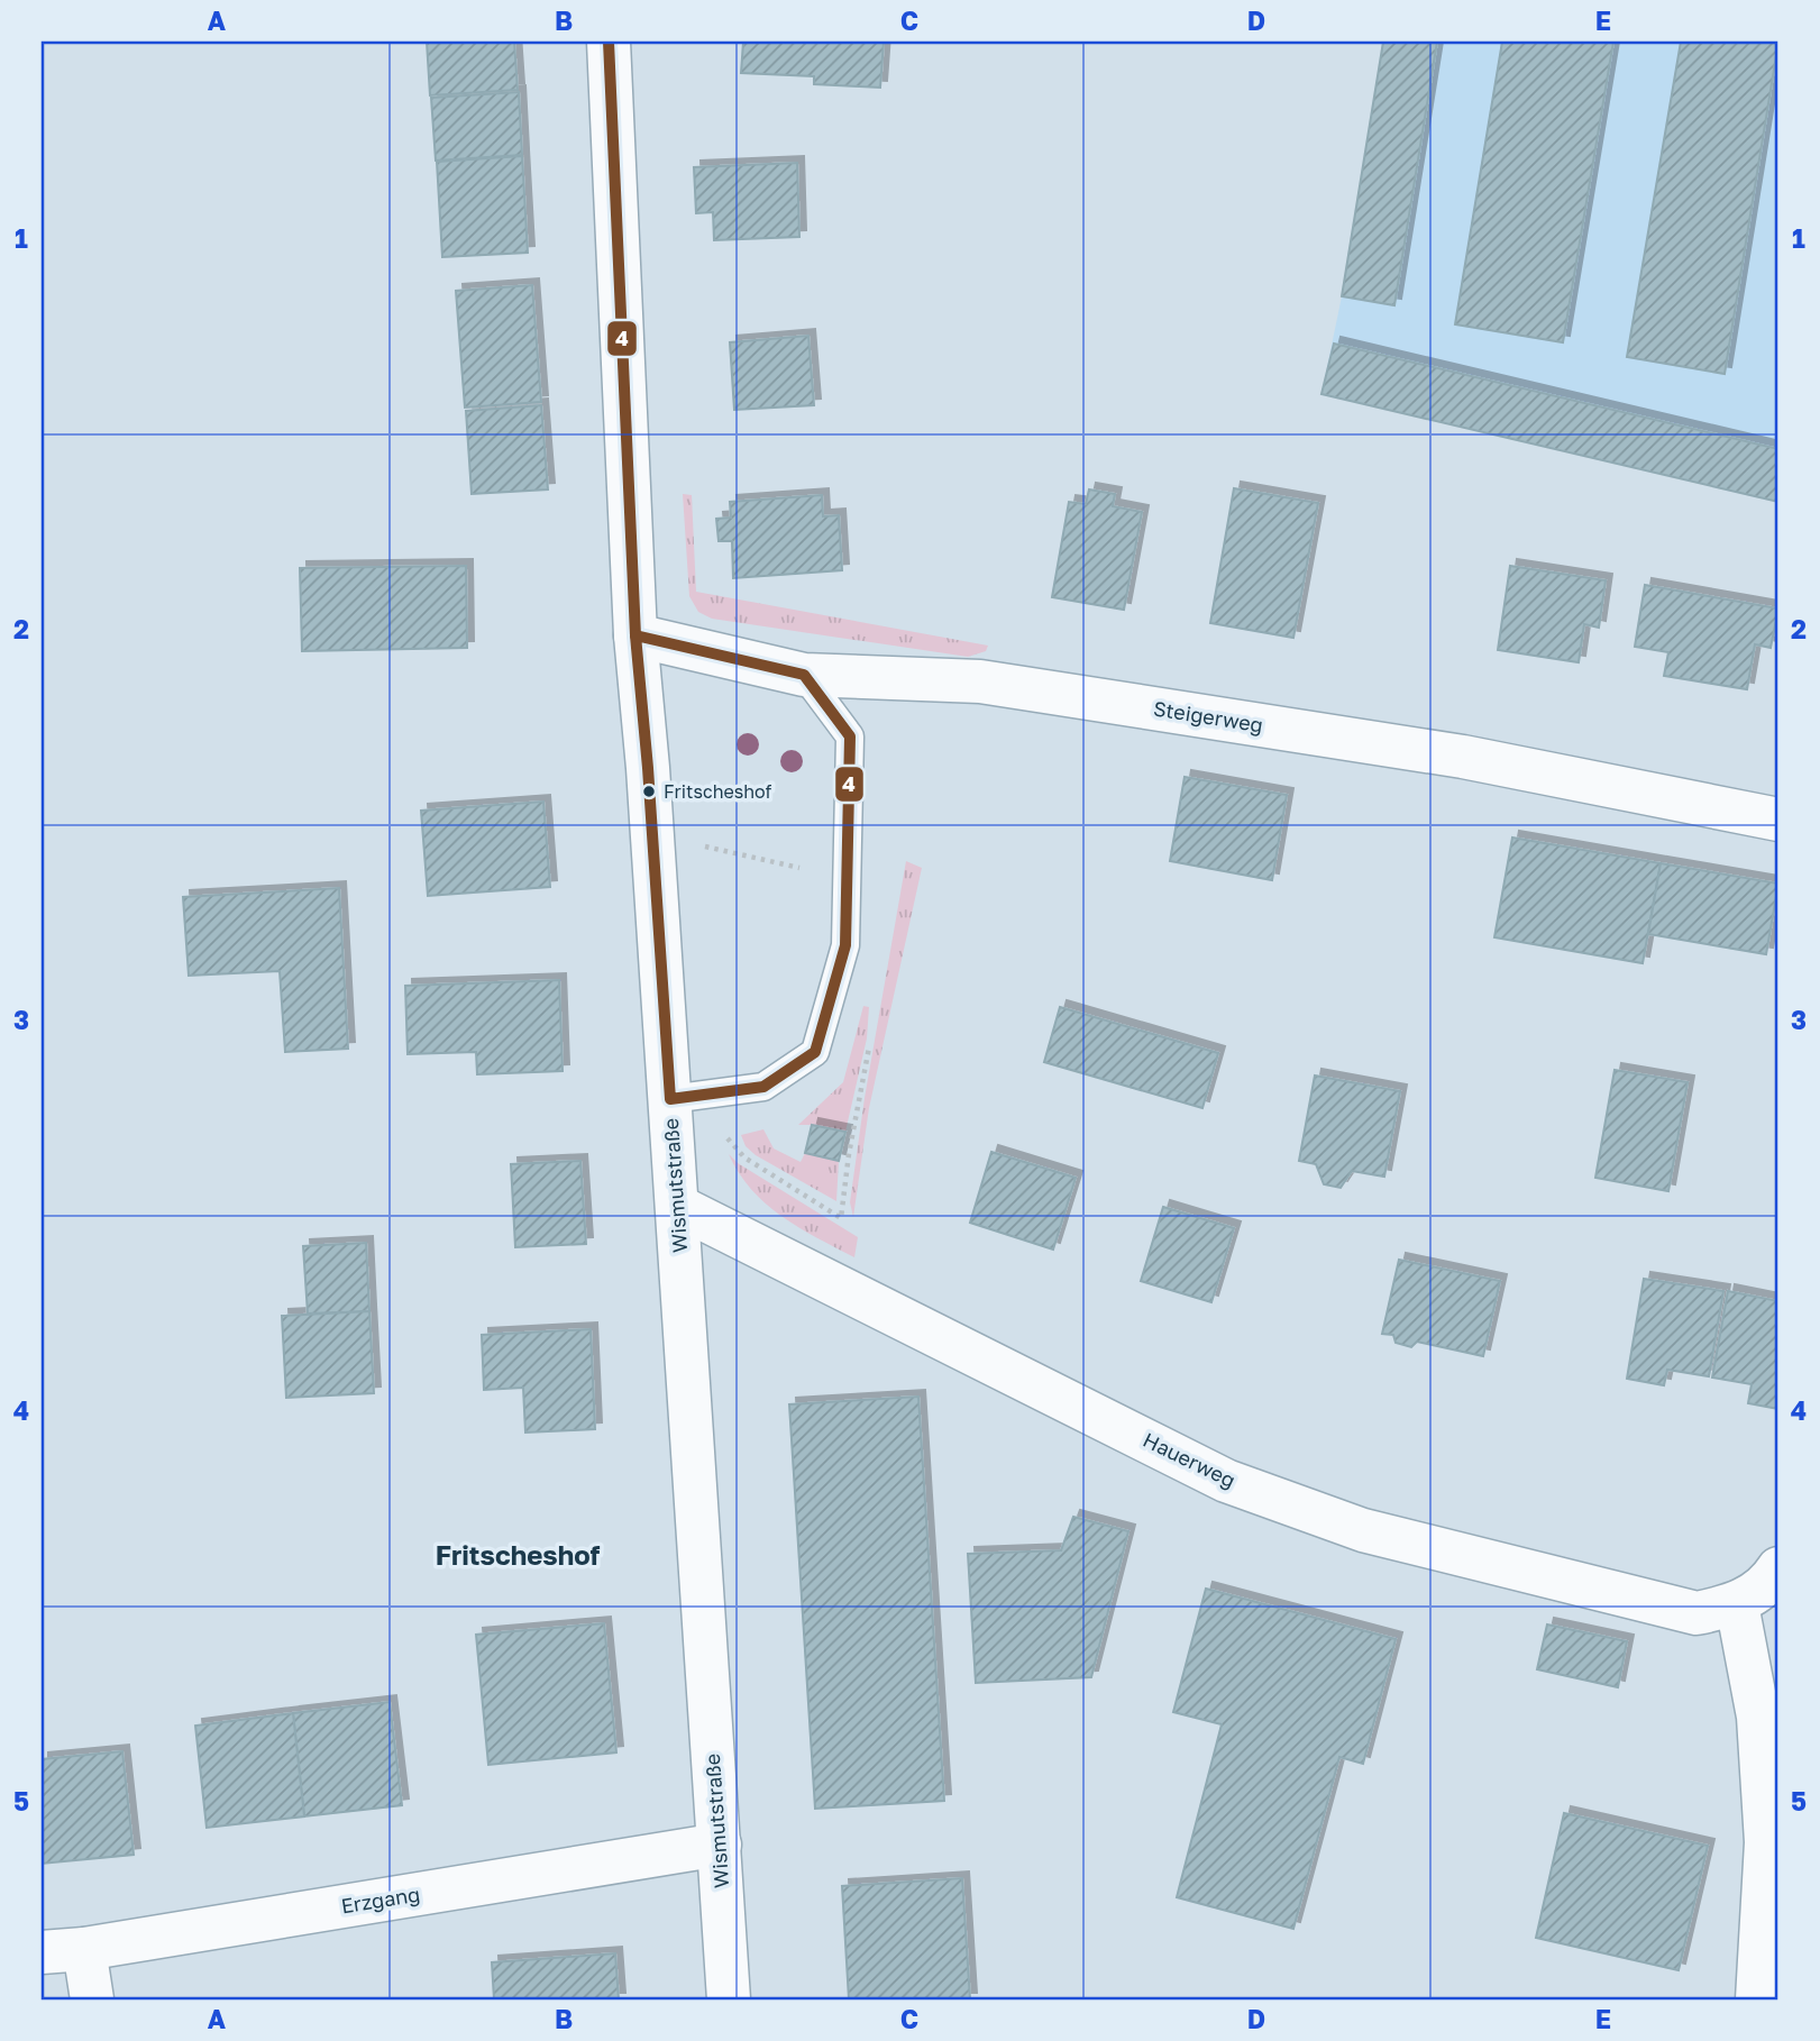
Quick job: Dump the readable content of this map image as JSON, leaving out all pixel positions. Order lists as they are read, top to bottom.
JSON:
{
  "streets": {
    "street": [
      "Steigerweg",
      "Wismutstraße",
      "Hauerweg",
      "Erzgang"
    ]
  },
  "crossings": [
    ["Steigerweg", "Wismutstraße"],
    ["Wismutstraße", "Hauerweg"],
    ["Wismutstraße", "Erzgang"]
  ],
  "districts": ["Fritscheshof"],
  "places": ["Fritscheshof"],
  "lines": ["transit line 4"],
  "grid": {
    "columns": [
      "A",
      "B",
      "C",
      "D",
      "E"
    ],
    "rows": [
      "1",
      "2",
      "3",
      "4",
      "5"
    ]
  }
}
